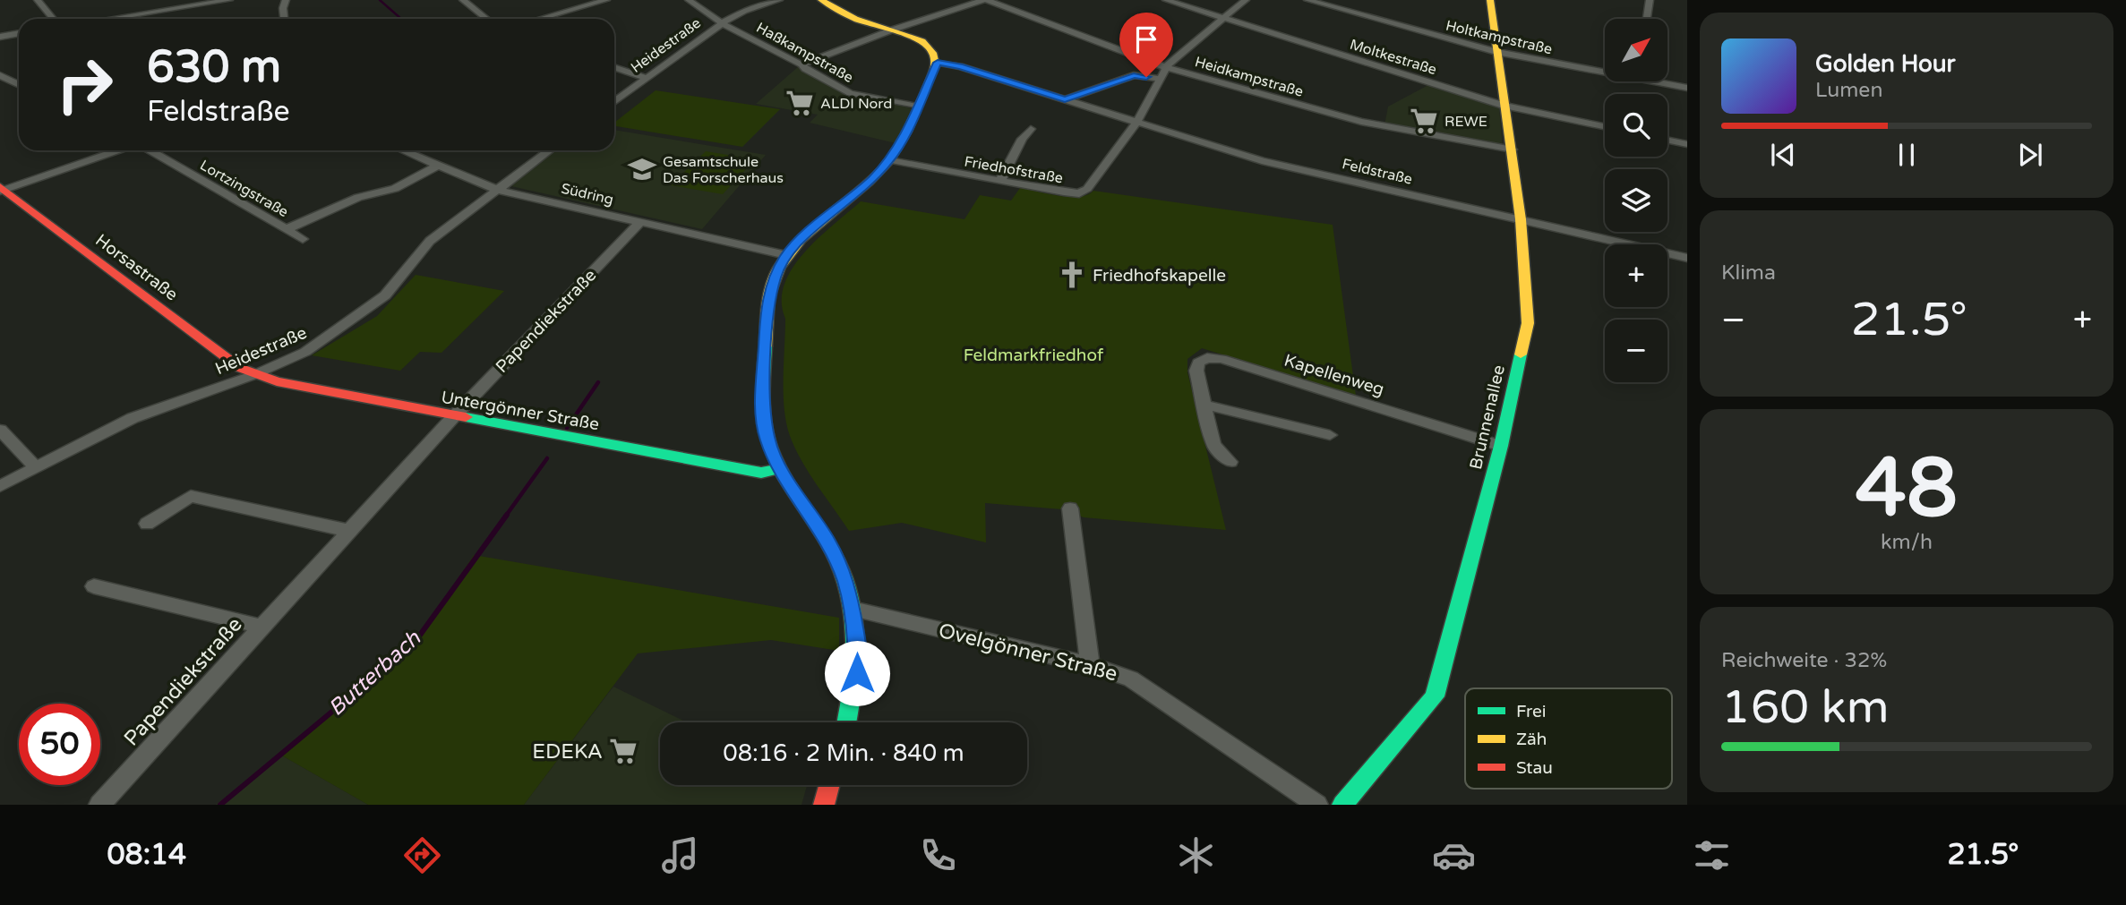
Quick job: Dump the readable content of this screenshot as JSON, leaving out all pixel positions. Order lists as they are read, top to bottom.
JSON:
{
  "streets": {
    "street": [
      "Holtkampstraße",
      "Heidestraße",
      "Haßkampstraße",
      "Moltkestraße",
      "Heidkampstraße",
      "Friedhofstraße",
      "Feldstraße",
      "Lortzingstraße",
      "Südring",
      "Horsastraße",
      "Papendiekstraße",
      "Kapellenweg",
      "Untergönner Straße",
      "Brunnenallee",
      "Ovelgönner Straße"
    ]
  },
  "crossings": [
    ["Holtkampstraße", "Brunnenallee"],
    ["Heidestraße", "Haßkampstraße"],
    ["Heidestraße", "Südring"],
    ["Heidestraße", "Horsastraße"],
    ["Heidestraße", "Untergönner Straße"],
    ["Moltkestraße", "Brunnenallee"],
    ["Heidkampstraße", "Brunnenallee"],
    ["Friedhofstraße", "Feldstraße"],
    ["Feldstraße", "Brunnenallee"],
    ["Südring", "Papendiekstraße"],
    ["Horsastraße", "Untergönner Straße"],
    ["Papendiekstraße", "Untergönner Straße"],
    ["Kapellenweg", "Brunnenallee"]
  ],
  "water": ["Butterbach"],
  "parks": ["Feldmarkfriedhof"],
  "places": {
    "supermarket": ["ALDI Nord", "REWE", "EDEKA"],
    "school or university": ["Gesamtschule Das Forscherhaus"],
    "church": ["Friedhofskapelle"]
  },
  "legend": ["Frei", "Zäh", "Stau"],
  "north": "top right",
  "page": {
    "map_buttons": ["+", "−"],
    "turn": ["630 m", "Feldstraße"],
    "song": ["Golden Hour", "Lumen"],
    "tile": [
      "Klima",
      ["48", "km/h"],
      ["Reichweite · 32%", "160 km"]
    ],
    "heat": ["−", "21.5°", "+"],
    "limit": "50",
    "trip": "08:16 · 2 Min. · 840 m",
    "tabs": ["08:14", "21.5°"]
  }
}
